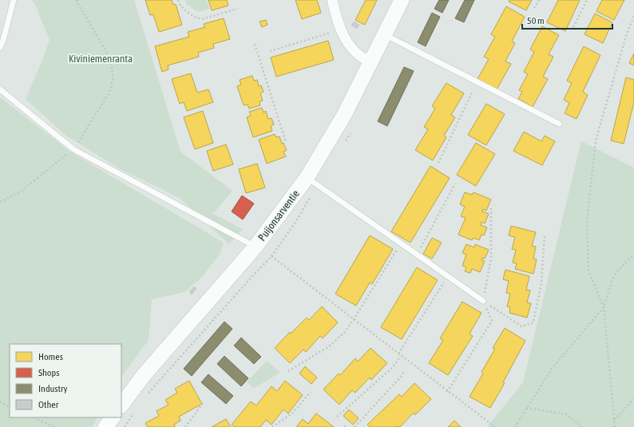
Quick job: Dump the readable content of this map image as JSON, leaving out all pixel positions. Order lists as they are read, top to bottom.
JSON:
{
  "streets": {
    "main road": ["Puijonsarventie"]
  },
  "parks": ["Kiviniemenranta"],
  "legend": [
    "Homes",
    "Shops",
    "Industry",
    "Other"
  ],
  "scale_bar": "50 m"
}
